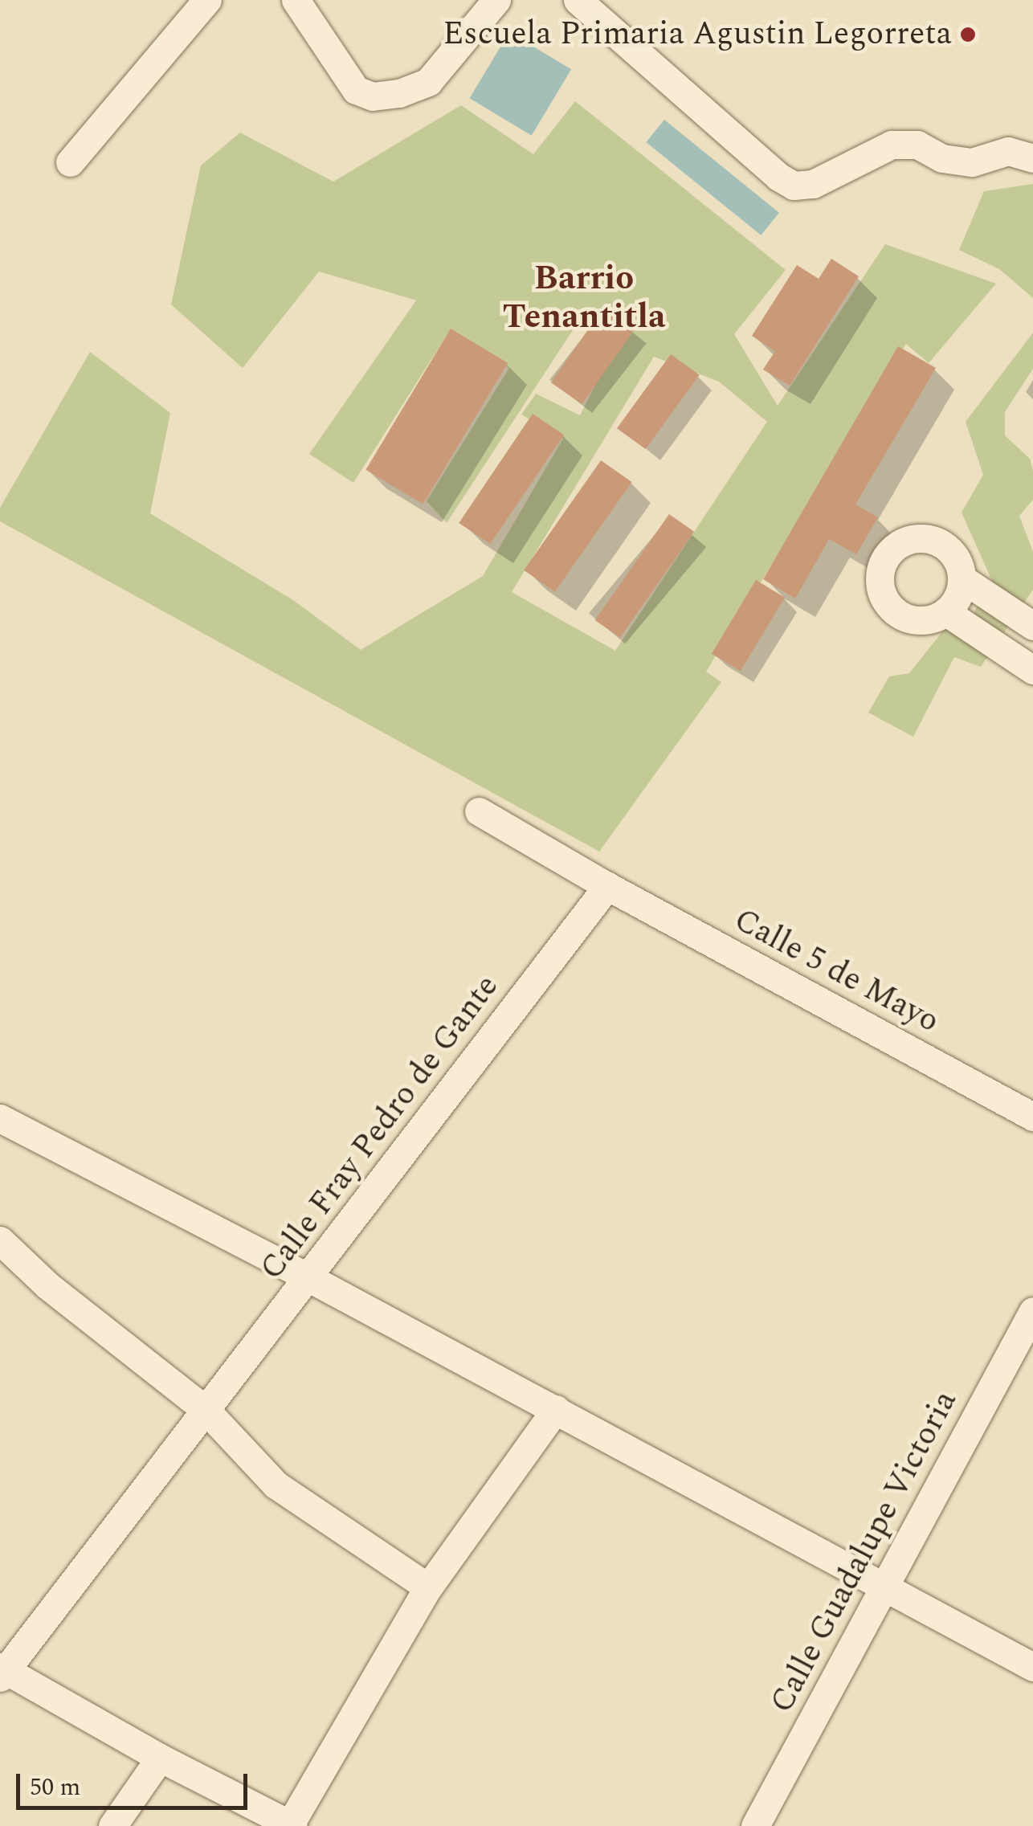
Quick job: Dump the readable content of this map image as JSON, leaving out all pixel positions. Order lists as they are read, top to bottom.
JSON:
{
  "streets": {
    "street": ["Calle 5 de Mayo", "Calle Fray Pedro de Gante", "Calle Guadalupe Victoria"]
  },
  "crossings": [
    ["Calle 5 de Mayo", "Calle Fray Pedro de Gante"]
  ],
  "districts": ["Barrio Tenantitla"],
  "places": ["Escuela Primaria Agustin Legorreta"],
  "scale_bar": "50 m"
}
